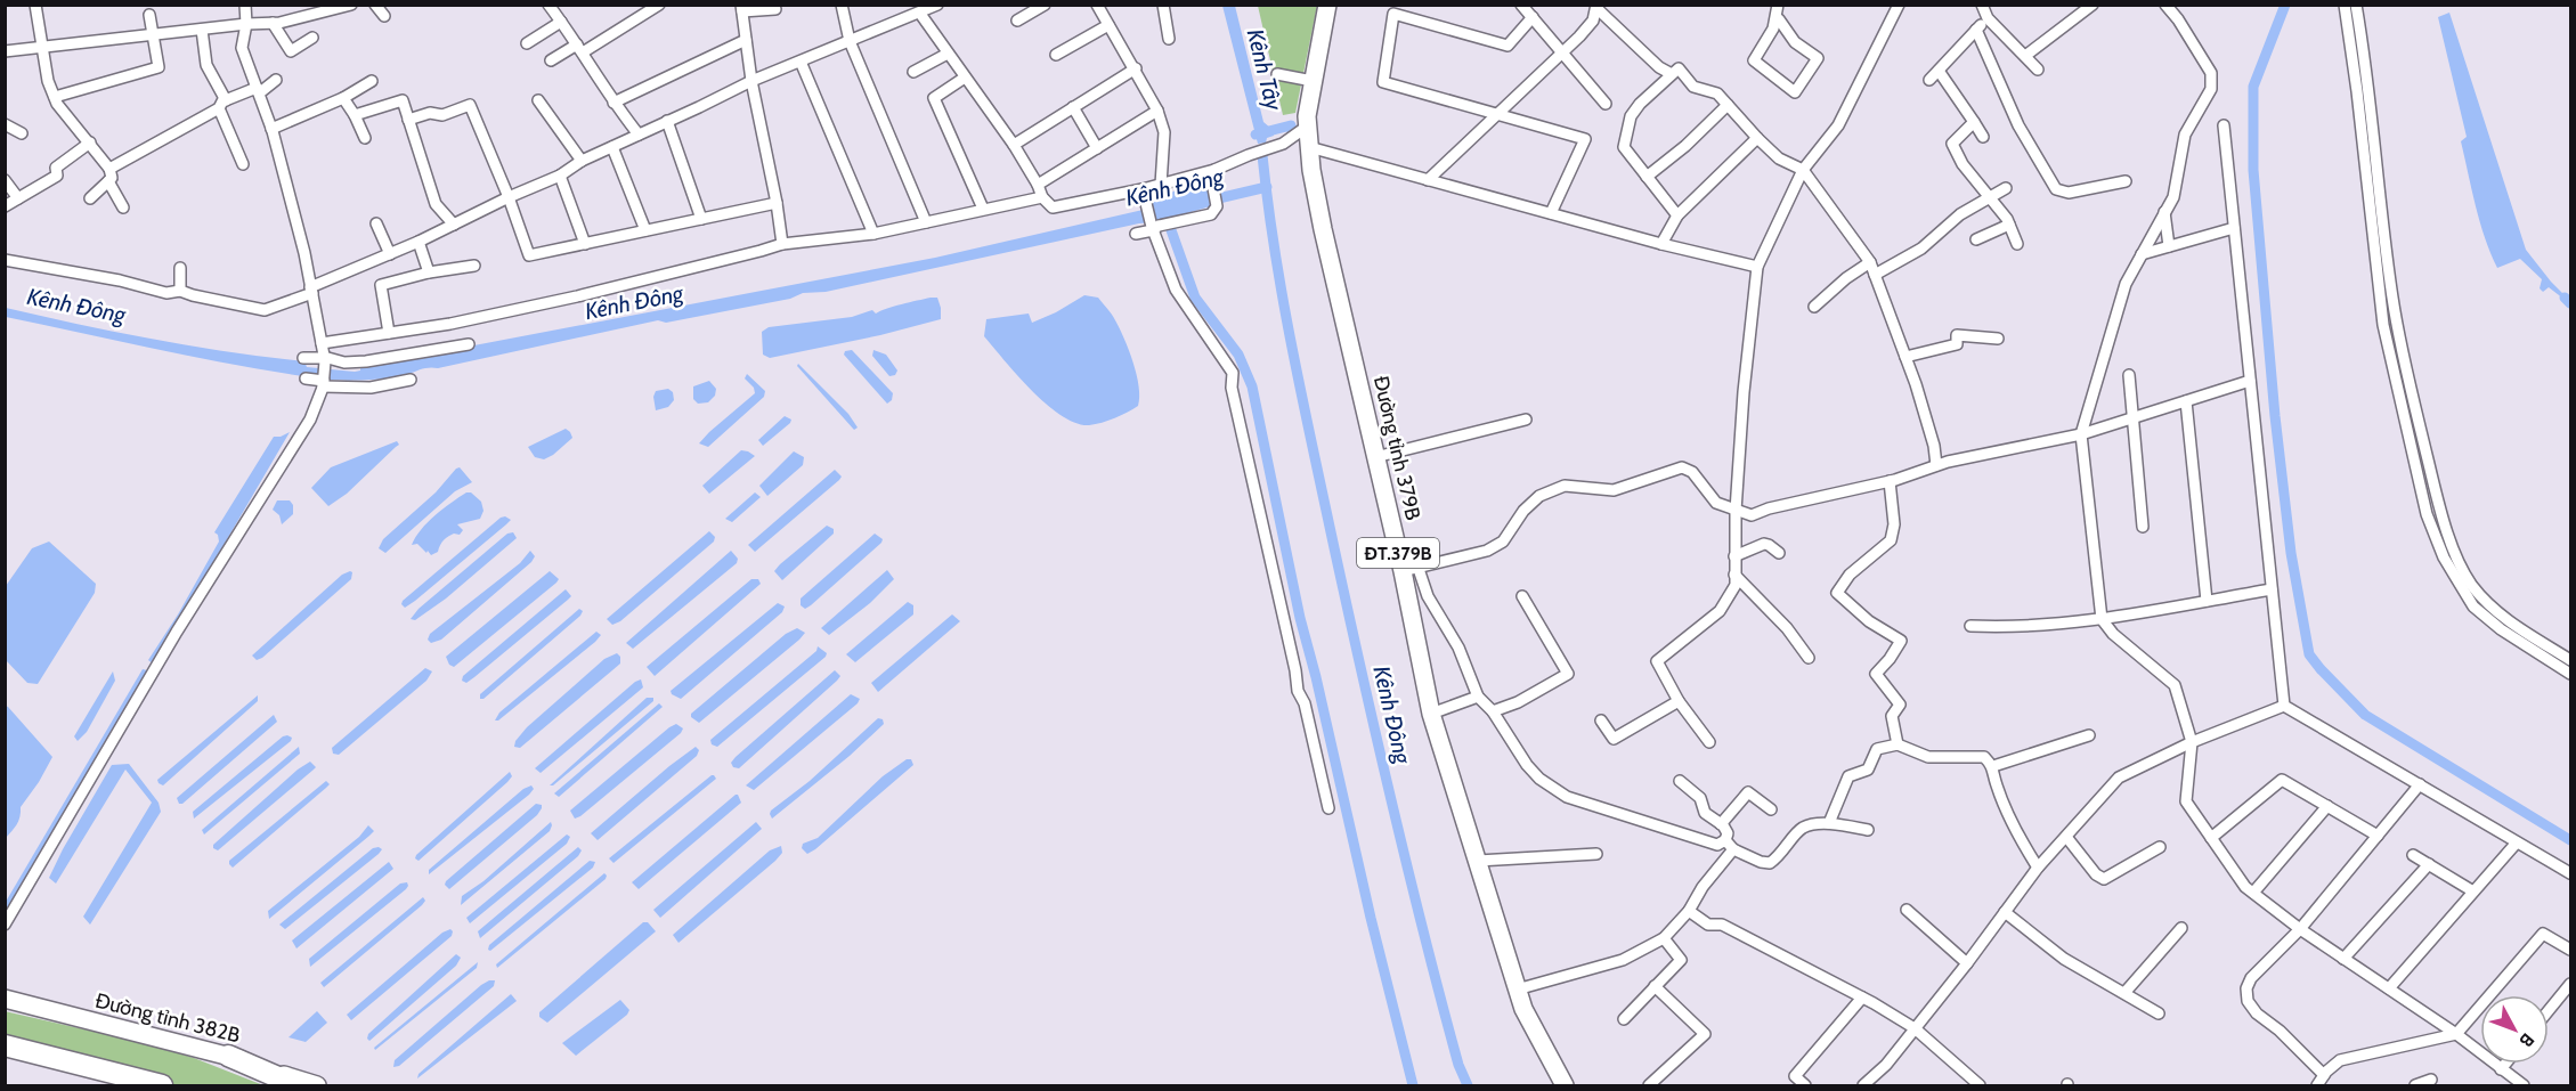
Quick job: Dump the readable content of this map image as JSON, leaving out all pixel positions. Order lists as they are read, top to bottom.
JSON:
{
  "streets": {
    "main road": ["Đường tỉnh 379B", "ĐT.379B", "Đường tỉnh 382B"]
  },
  "water": ["Kênh Tây", "Kênh Đông"],
  "north": "bottom right"
}
